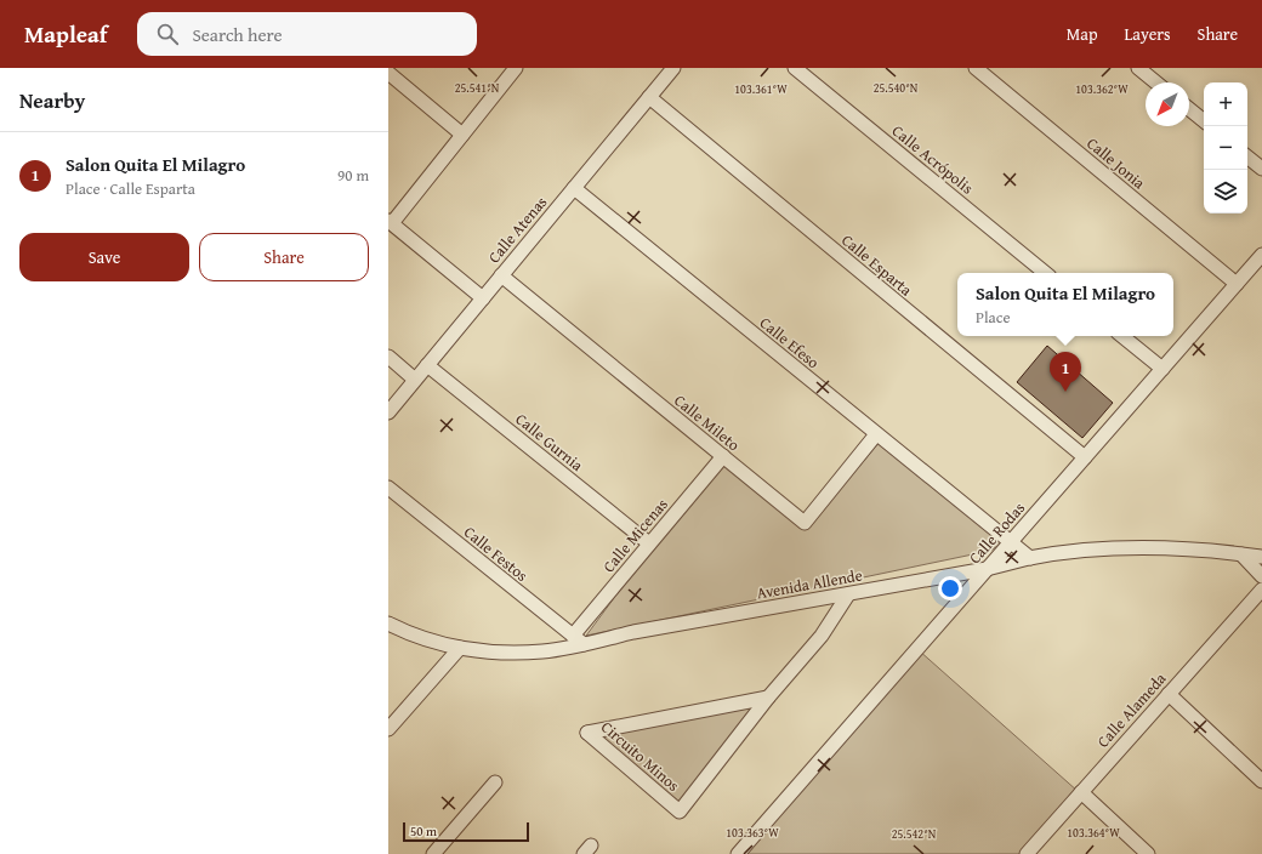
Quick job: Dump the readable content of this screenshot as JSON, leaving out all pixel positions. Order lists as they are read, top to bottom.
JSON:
{
  "streets": {
    "street": [
      "Calle Acrópolis",
      "Calle Jonia",
      "Calle Atenas",
      "Calle Esparta",
      "Calle Efeso",
      "Calle Mileto",
      "Calle Gurnia",
      "Calle Rodas",
      "Calle Micenas",
      "Calle Festos",
      "Avenida Allende",
      "Calle Alameda",
      "Circuito Minos"
    ]
  },
  "crossings": [
    ["Calle Jonia", "Calle Rodas"],
    ["Calle Atenas", "Calle Esparta"],
    ["Calle Atenas", "Calle Efeso"],
    ["Calle Atenas", "Calle Mileto"],
    ["Calle Atenas", "Calle Gurnia"],
    ["Calle Esparta", "Calle Rodas"],
    ["Calle Efeso", "Calle Mileto"],
    ["Calle Efeso", "Calle Rodas"],
    ["Calle Efeso", "Avenida Allende"],
    ["Calle Mileto", "Calle Micenas"],
    ["Calle Gurnia", "Calle Micenas"],
    ["Calle Rodas", "Avenida Allende"],
    ["Calle Micenas", "Calle Festos"],
    ["Calle Festos", "Avenida Allende"],
    ["Avenida Allende", "Circuito Minos"]
  ],
  "scale_bar": "50 m",
  "north": "bottom left",
  "page": {
    "header": "Mapleaf",
    "search": "Search here",
    "nav": ["Map", "Layers", "Share"],
    "heading": "Nearby",
    "map_buttons": ["+", "−"],
    "list": [
      {
        "mark": "1",
        "name": "Salon Quita El Milagro",
        "note": "Place · Calle Esparta",
        "value": "90 m"
      }
    ],
    "buttons": ["Save", "Share"],
    "popup": ["Salon Quita El Milagro", "Place"],
    "pins": "1",
    "scale": "50 m"
  },
  "coordinates": [
    "25.540°N",
    "25.541°N",
    "103.361°W",
    "103.362°W",
    "103.363°W",
    "103.364°W",
    "25.542°N"
  ]
}
